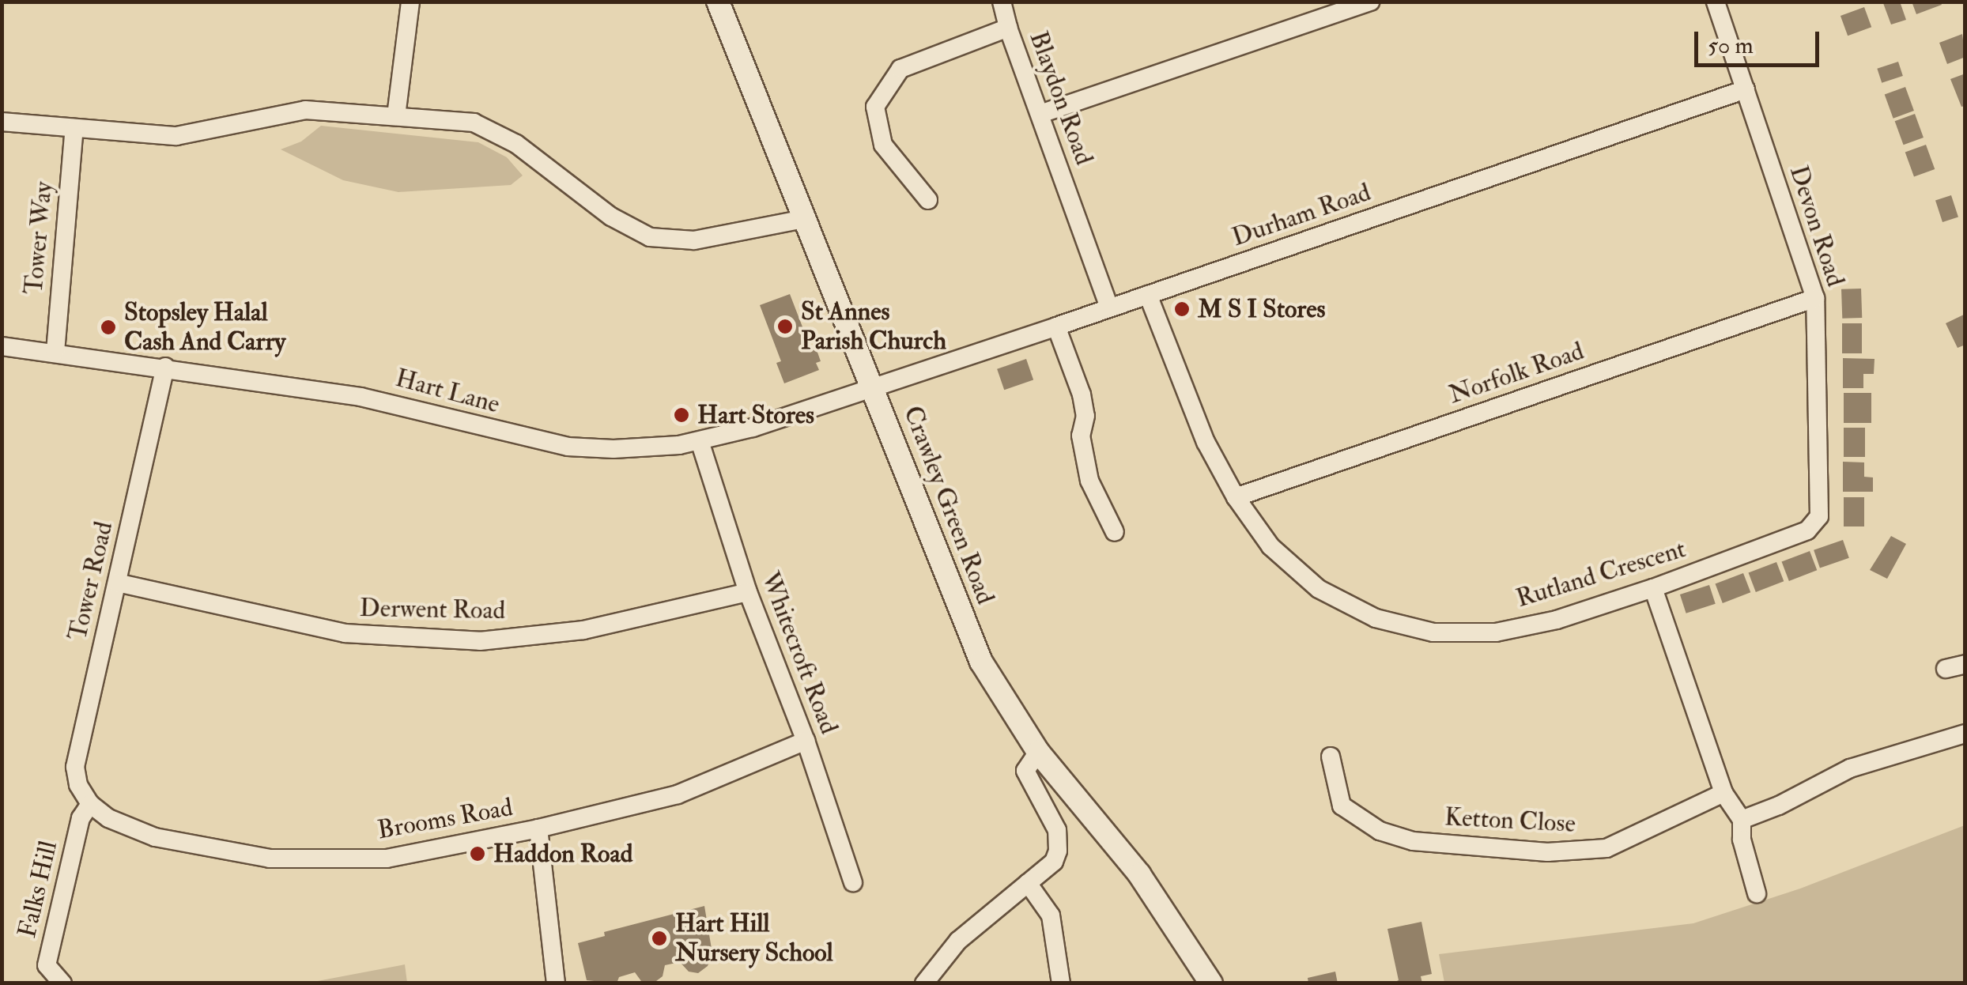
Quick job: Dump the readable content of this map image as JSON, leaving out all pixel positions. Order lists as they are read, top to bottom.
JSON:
{
  "streets": {
    "street": [
      "Blaydon Road",
      "Durham Road",
      "Devon Road",
      "Tower Way",
      "Norfolk Road",
      "Hart Lane",
      "Crawley Green Road",
      "Rutland Crescent",
      "Tower Road",
      "Derwent Road",
      "Whitecroft Road",
      "Brooms Road",
      "Ketton Close",
      "Falks Hill"
    ]
  },
  "crossings": [
    ["Blaydon Road", "Durham Road"],
    ["Durham Road", "Devon Road"],
    ["Durham Road", "Hart Lane"],
    ["Durham Road", "Crawley Green Road"],
    ["Durham Road", "Rutland Crescent"],
    ["Devon Road", "Norfolk Road"],
    ["Devon Road", "Rutland Crescent"],
    ["Tower Way", "Hart Lane"],
    ["Norfolk Road", "Rutland Crescent"],
    ["Hart Lane", "Crawley Green Road"],
    ["Hart Lane", "Tower Road"],
    ["Hart Lane", "Whitecroft Road"],
    ["Tower Road", "Derwent Road"],
    ["Tower Road", "Brooms Road"],
    ["Tower Road", "Falks Hill"],
    ["Derwent Road", "Whitecroft Road"],
    ["Whitecroft Road", "Brooms Road"],
    ["Brooms Road", "Falks Hill"]
  ],
  "places": [
    "M S I Stores",
    "St Annes Parish Church",
    "Stopsley Halal Cash And Carry",
    "Hart Stores",
    "Haddon Road",
    "Hart Hill Nursery School"
  ],
  "scale_bar": "50 m"
}
